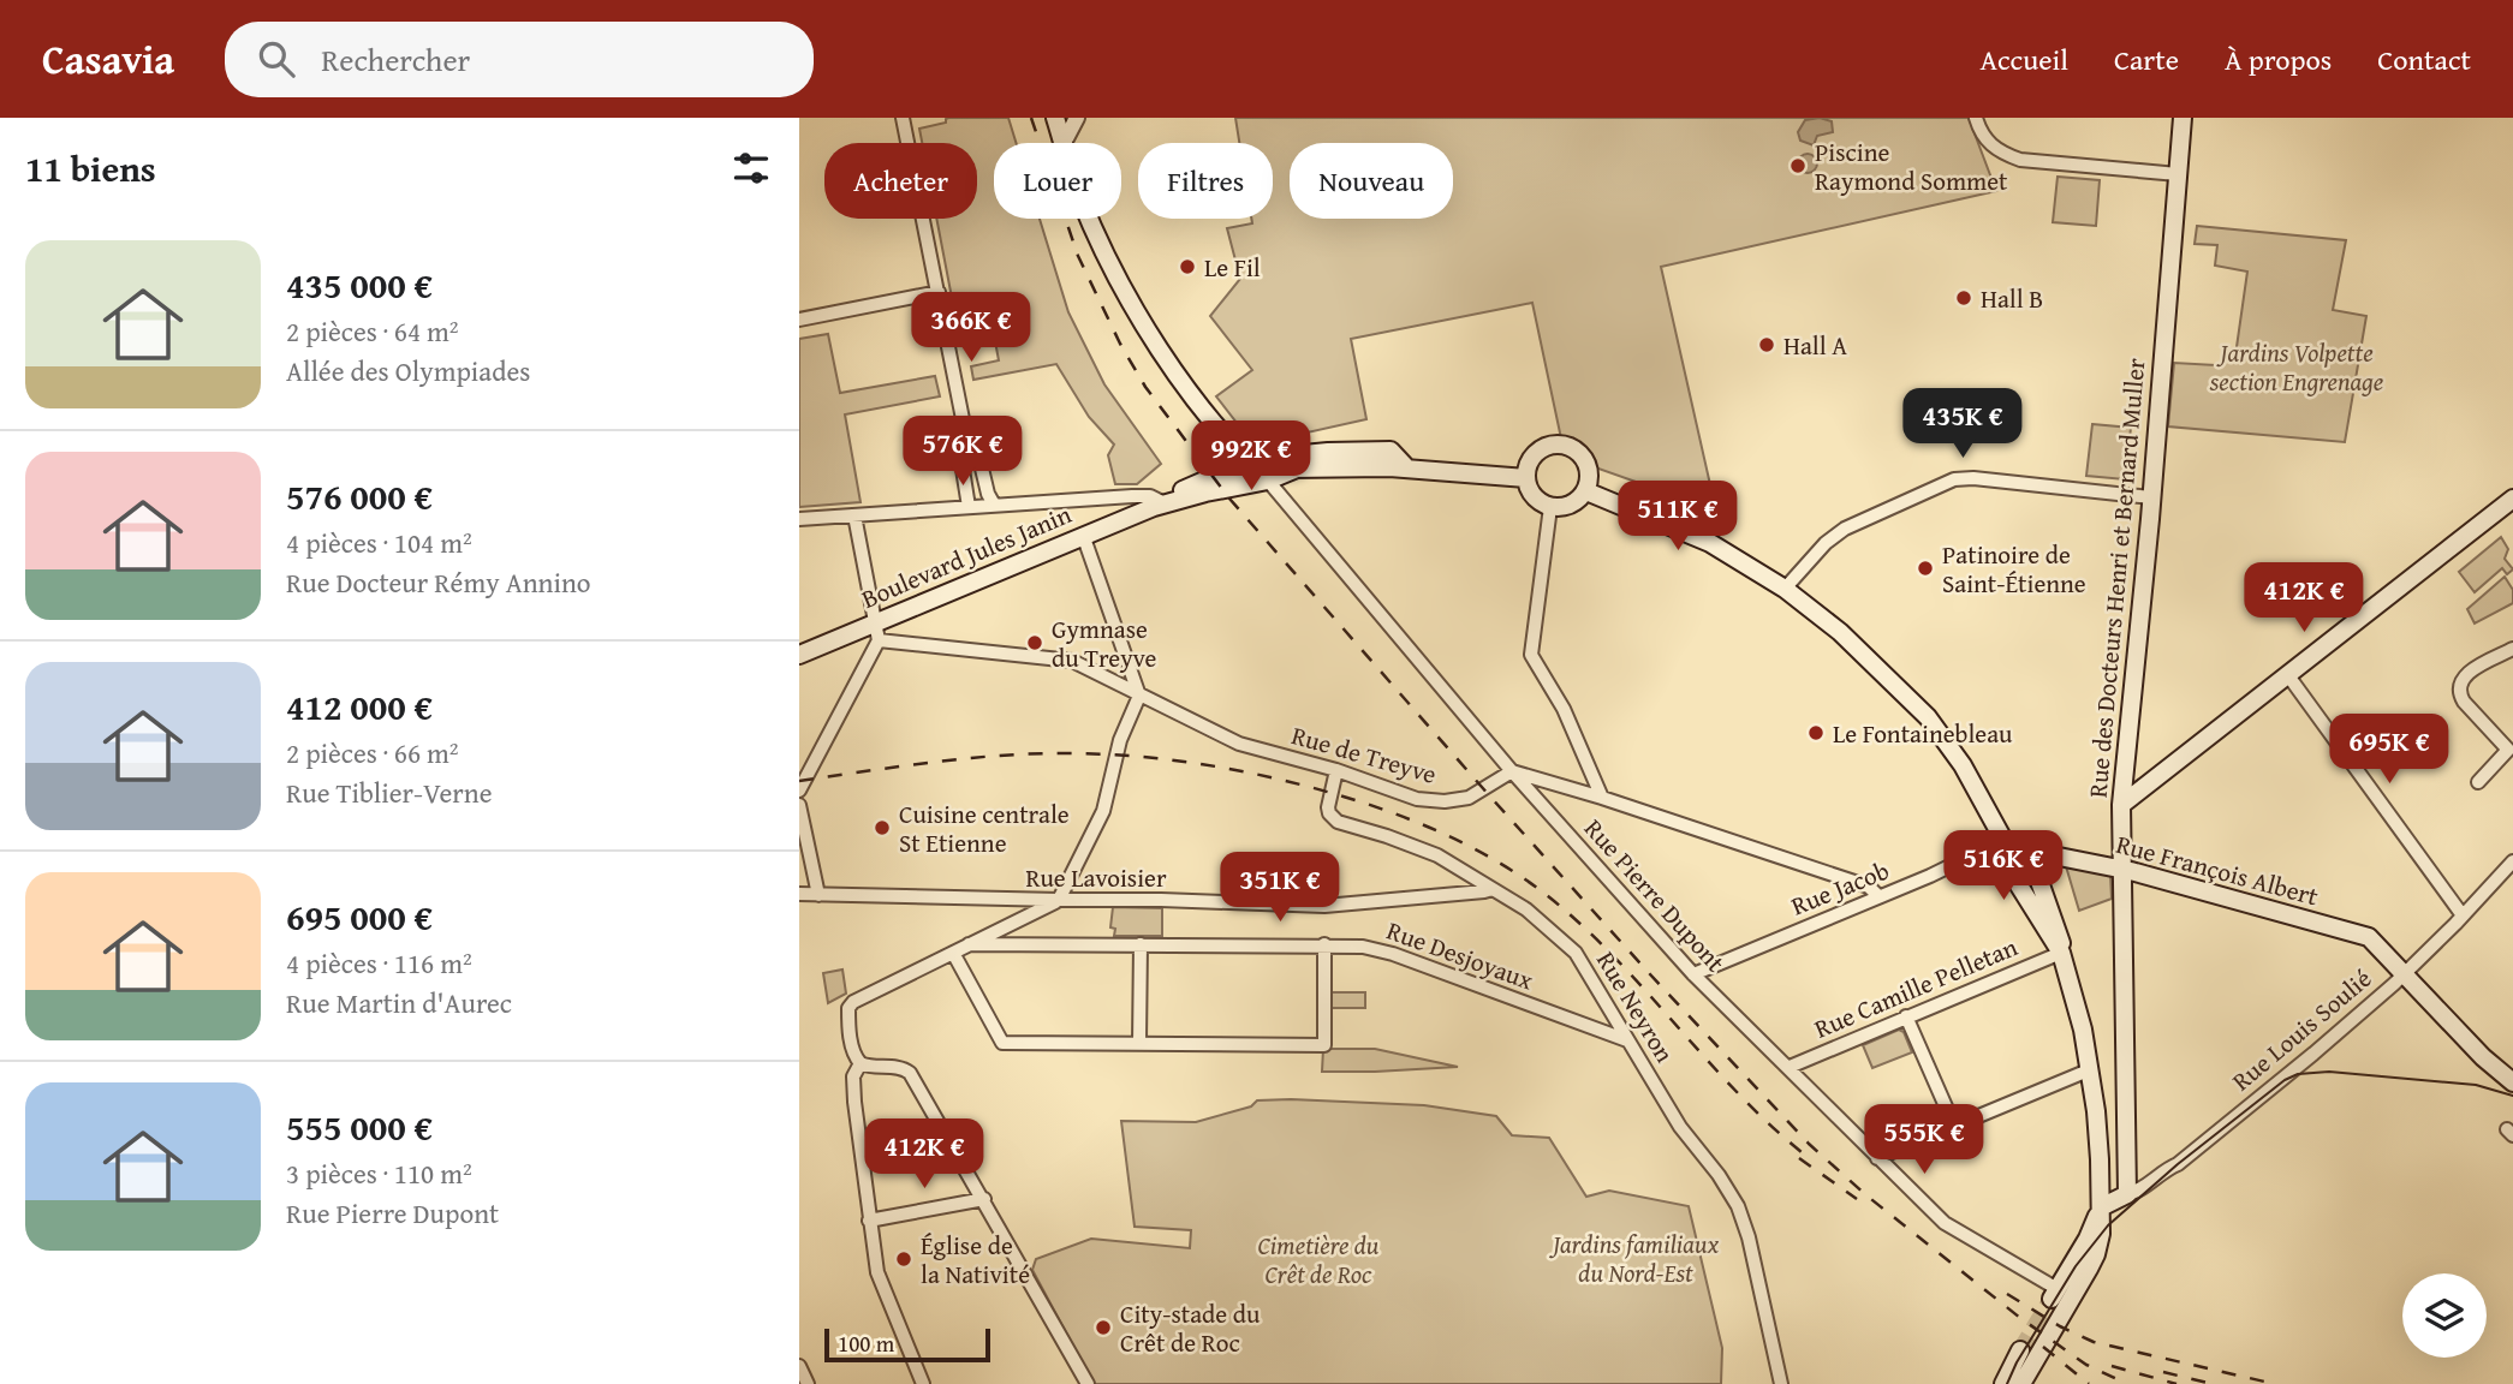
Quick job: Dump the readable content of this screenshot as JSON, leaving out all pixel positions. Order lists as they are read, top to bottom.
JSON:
{
  "streets": {
    "main road": [
      "Boulevard Jules Janin",
      "Rue des Docteurs Henri et Bernard Muller",
      "Rue François Albert",
      "Rue Louis Soulié"
    ],
    "street": [
      "Rue de Treyve",
      "Rue Lavoisier",
      "Rue Jacob",
      "Rue Pierre Dupont",
      "Rue Desjoyaux",
      "Rue Camille Pelletan",
      "Rue Neyron"
    ]
  },
  "crossings": [
    ["Boulevard Jules Janin", "Rue Pierre Dupont"],
    ["Rue des Docteurs Henri et Bernard Muller", "Rue François Albert"],
    ["Rue des Docteurs Henri et Bernard Muller", "Rue Louis Soulié"],
    ["Rue de Treyve", "Rue Pierre Dupont"],
    ["Rue de Treyve", "Rue Neyron"],
    ["Rue François Albert", "Rue Jacob"],
    ["Rue François Albert", "Rue Louis Soulié"],
    ["Rue Lavoisier", "Rue Neyron"],
    ["Rue Jacob", "Rue Pierre Dupont"],
    ["Rue Pierre Dupont", "Rue Camille Pelletan"],
    ["Rue Desjoyaux", "Rue Neyron"]
  ],
  "parks": ["Jardins Volpette section Engrenage", "Jardins familiaux du Nord-Est", "Cimetière du Crêt de Roc"],
  "places": [
    "Piscine Raymond Sommet",
    "Le Fil",
    "Hall B",
    "Hall A",
    "Patinoire de Saint-Étienne",
    "Gymnase du Treyve",
    "Le Fontainebleau",
    "Cuisine centrale St Etienne",
    "Église de la Nativité",
    "City-stade du Crêt de Roc"
  ],
  "scale_bar": "100 m",
  "page": {
    "header": "Casavia",
    "search": "Rechercher",
    "nav": [
      "Accueil",
      "Carte",
      "À propos",
      "Contact"
    ],
    "heading": "11 biens",
    "chip": [
      "Acheter",
      "Louer",
      "Filtres",
      "Nouveau"
    ],
    "list": [
      {
        "name": "435 000 €",
        "note": "2 pièces · 64 m² · Allée des Olympiades"
      },
      {
        "name": "576 000 €",
        "note": "4 pièces · 104 m² · Rue Docteur Rémy Annino"
      },
      {
        "name": "412 000 €",
        "note": "2 pièces · 66 m² · Rue Tiblier-Verne"
      },
      {
        "name": "695 000 €",
        "note": "4 pièces · 116 m² · Rue Martin d'Aurec"
      },
      {
        "name": "555 000 €",
        "note": "3 pièces · 110 m² · Rue Pierre Dupont"
      }
    ],
    "price": [
      "366K €",
      "435K €",
      "576K €",
      "992K €",
      "511K €",
      "412K €",
      "695K €",
      "516K €",
      "351K €",
      "555K €",
      "412K €"
    ],
    "scale": "100 m"
  }
}
